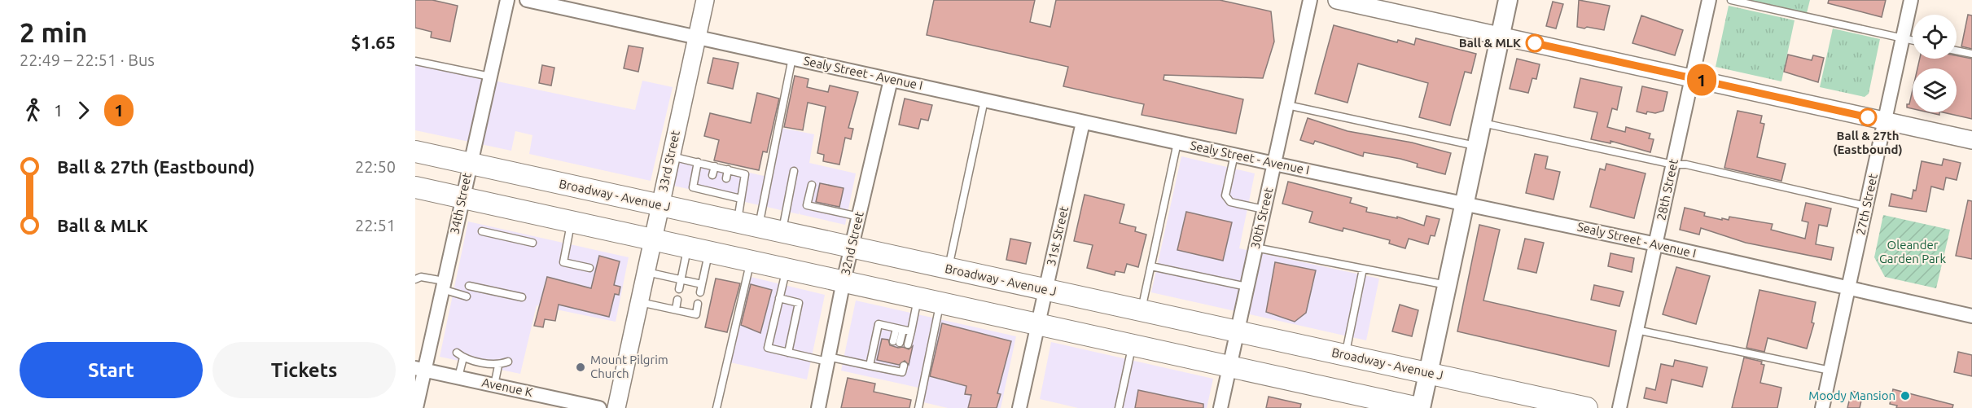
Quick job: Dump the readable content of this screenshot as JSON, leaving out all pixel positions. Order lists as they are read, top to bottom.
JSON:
{
  "streets": {
    "main road": ["Broadway - Avenue J"],
    "street": [
      "Sealy Street - Avenue I",
      "33rd Street",
      "28th Street",
      "34th Street",
      "27th Street",
      "30th Street",
      "31st Street",
      "32nd Street",
      "Avenue K"
    ]
  },
  "crossings": [
    ["Sealy Street - Avenue I", "33rd Street"],
    ["Sealy Street - Avenue I", "28th Street"],
    ["Sealy Street - Avenue I", "27th Street"],
    ["Sealy Street - Avenue I", "30th Street"],
    ["Sealy Street - Avenue I", "31st Street"],
    ["Sealy Street - Avenue I", "32nd Street"],
    ["33rd Street", "Broadway - Avenue J"],
    ["Broadway - Avenue J", "34th Street"],
    ["Broadway - Avenue J", "30th Street"],
    ["Broadway - Avenue J", "31st Street"],
    ["Broadway - Avenue J", "32nd Street"],
    ["34th Street", "Avenue K"]
  ],
  "parks": ["Oleander Garden Park"],
  "places": [
    "Ball & MLK",
    "Ball & 27th (Eastbound)",
    "Mount Pilgrim Church",
    "Moody Mansion"
  ],
  "lines": ["bus line 1"],
  "page": {
    "heading": ["2 min", "22:49 – 22:51 · Bus", "$1.65"],
    "on_map": "1",
    "legs": ["1", "1"],
    "list": [
      {
        "name": "Ball & 27th (Eastbound)",
        "value": "22:50"
      },
      {
        "name": "Ball & MLK",
        "value": "22:51"
      }
    ],
    "buttons": ["Start", "Tickets"]
  }
}
